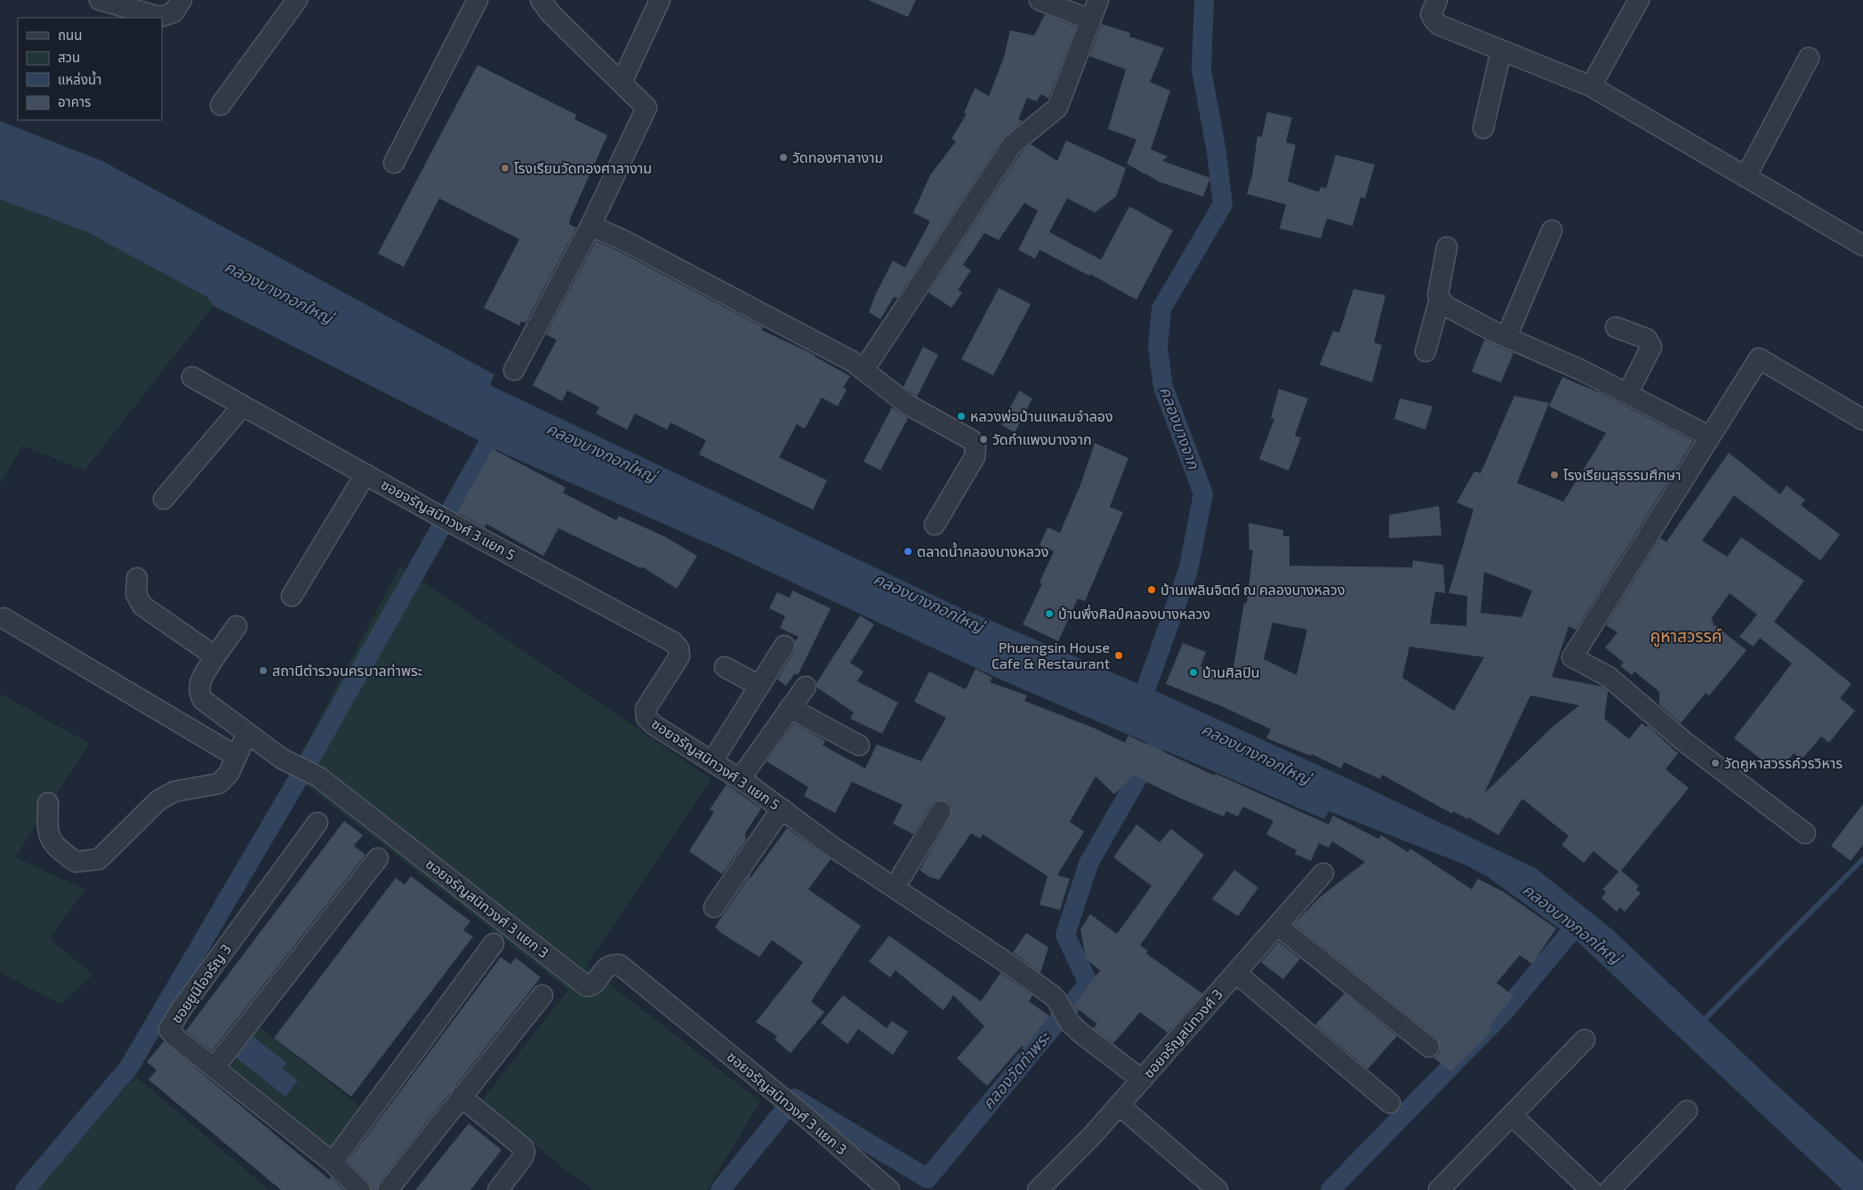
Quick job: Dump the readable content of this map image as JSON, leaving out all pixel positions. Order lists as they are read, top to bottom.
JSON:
{
  "streets": {
    "street": [
      "ซอยจรัญสนิทวงศ์ 3 แยก 5",
      "ซอยจรัญสนิทวงศ์ 3 แยก 3",
      "ซอยยูนิโอจรัญ 3",
      "ซอยจรัญสนิทวงศ์ 3"
    ]
  },
  "crossings": [
    ["ซอยจรัญสนิทวงศ์ 3 แยก 5", "ซอยจรัญสนิทวงศ์ 3"]
  ],
  "districts": ["คูหาสวรรค์"],
  "water": ["คลองบางกอกใหญ่", "คลองบางจาก", "คลองวัดท่าพระ"],
  "places": [
    "วัดทองศาลางาม",
    "โรงเรียนวัดทองศาลางาม",
    "หลวงพ่อบ้านแหลมจำลอง",
    "วัดกำแพงบางจาก",
    "โรงเรียนสุธรรมศึกษา",
    "ตลาดน้ำคลองบางหลวง",
    "บ้านเพลินจิตต์ ณ คลองบางหลวง",
    "บ้านพึ่งศิลป์คลองบางหลวง",
    "Phuengsin House Cafe & Restaurant",
    "สถานีตำรวจนครบาลท่าพระ",
    "บ้านศิลปิน",
    "วัดคูหาสวรรค์วรวิหาร"
  ],
  "legend": [
    "ถนน",
    "สวน",
    "แหล่งน้ำ",
    "อาคาร"
  ]
}
